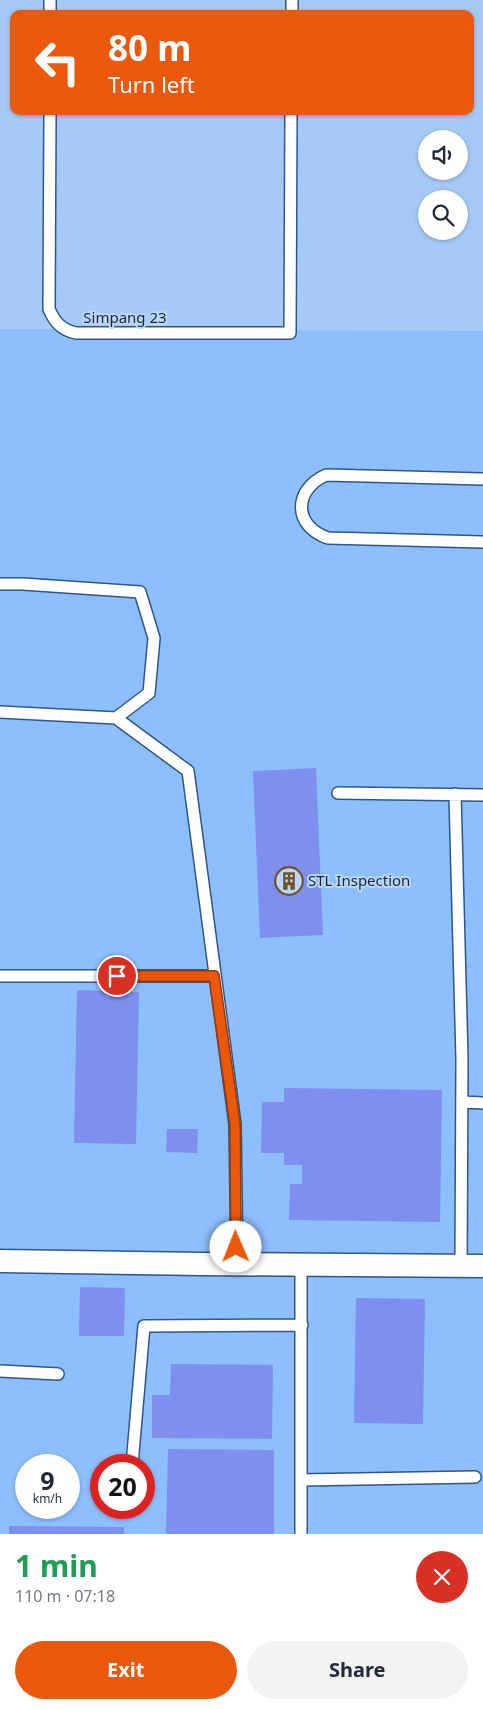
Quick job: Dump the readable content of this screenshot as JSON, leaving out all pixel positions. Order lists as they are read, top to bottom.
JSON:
{
  "streets": {
    "lane": ["Simpang 23"]
  },
  "places": {
    "building": ["STL Inspection"]
  },
  "page": {
    "turn": ["80 m", "Turn left"],
    "speed": "9 km/h",
    "limit": "20",
    "heading": ["1 min", "110 m · 07:18"],
    "buttons": ["Exit", "Share"]
  }
}
